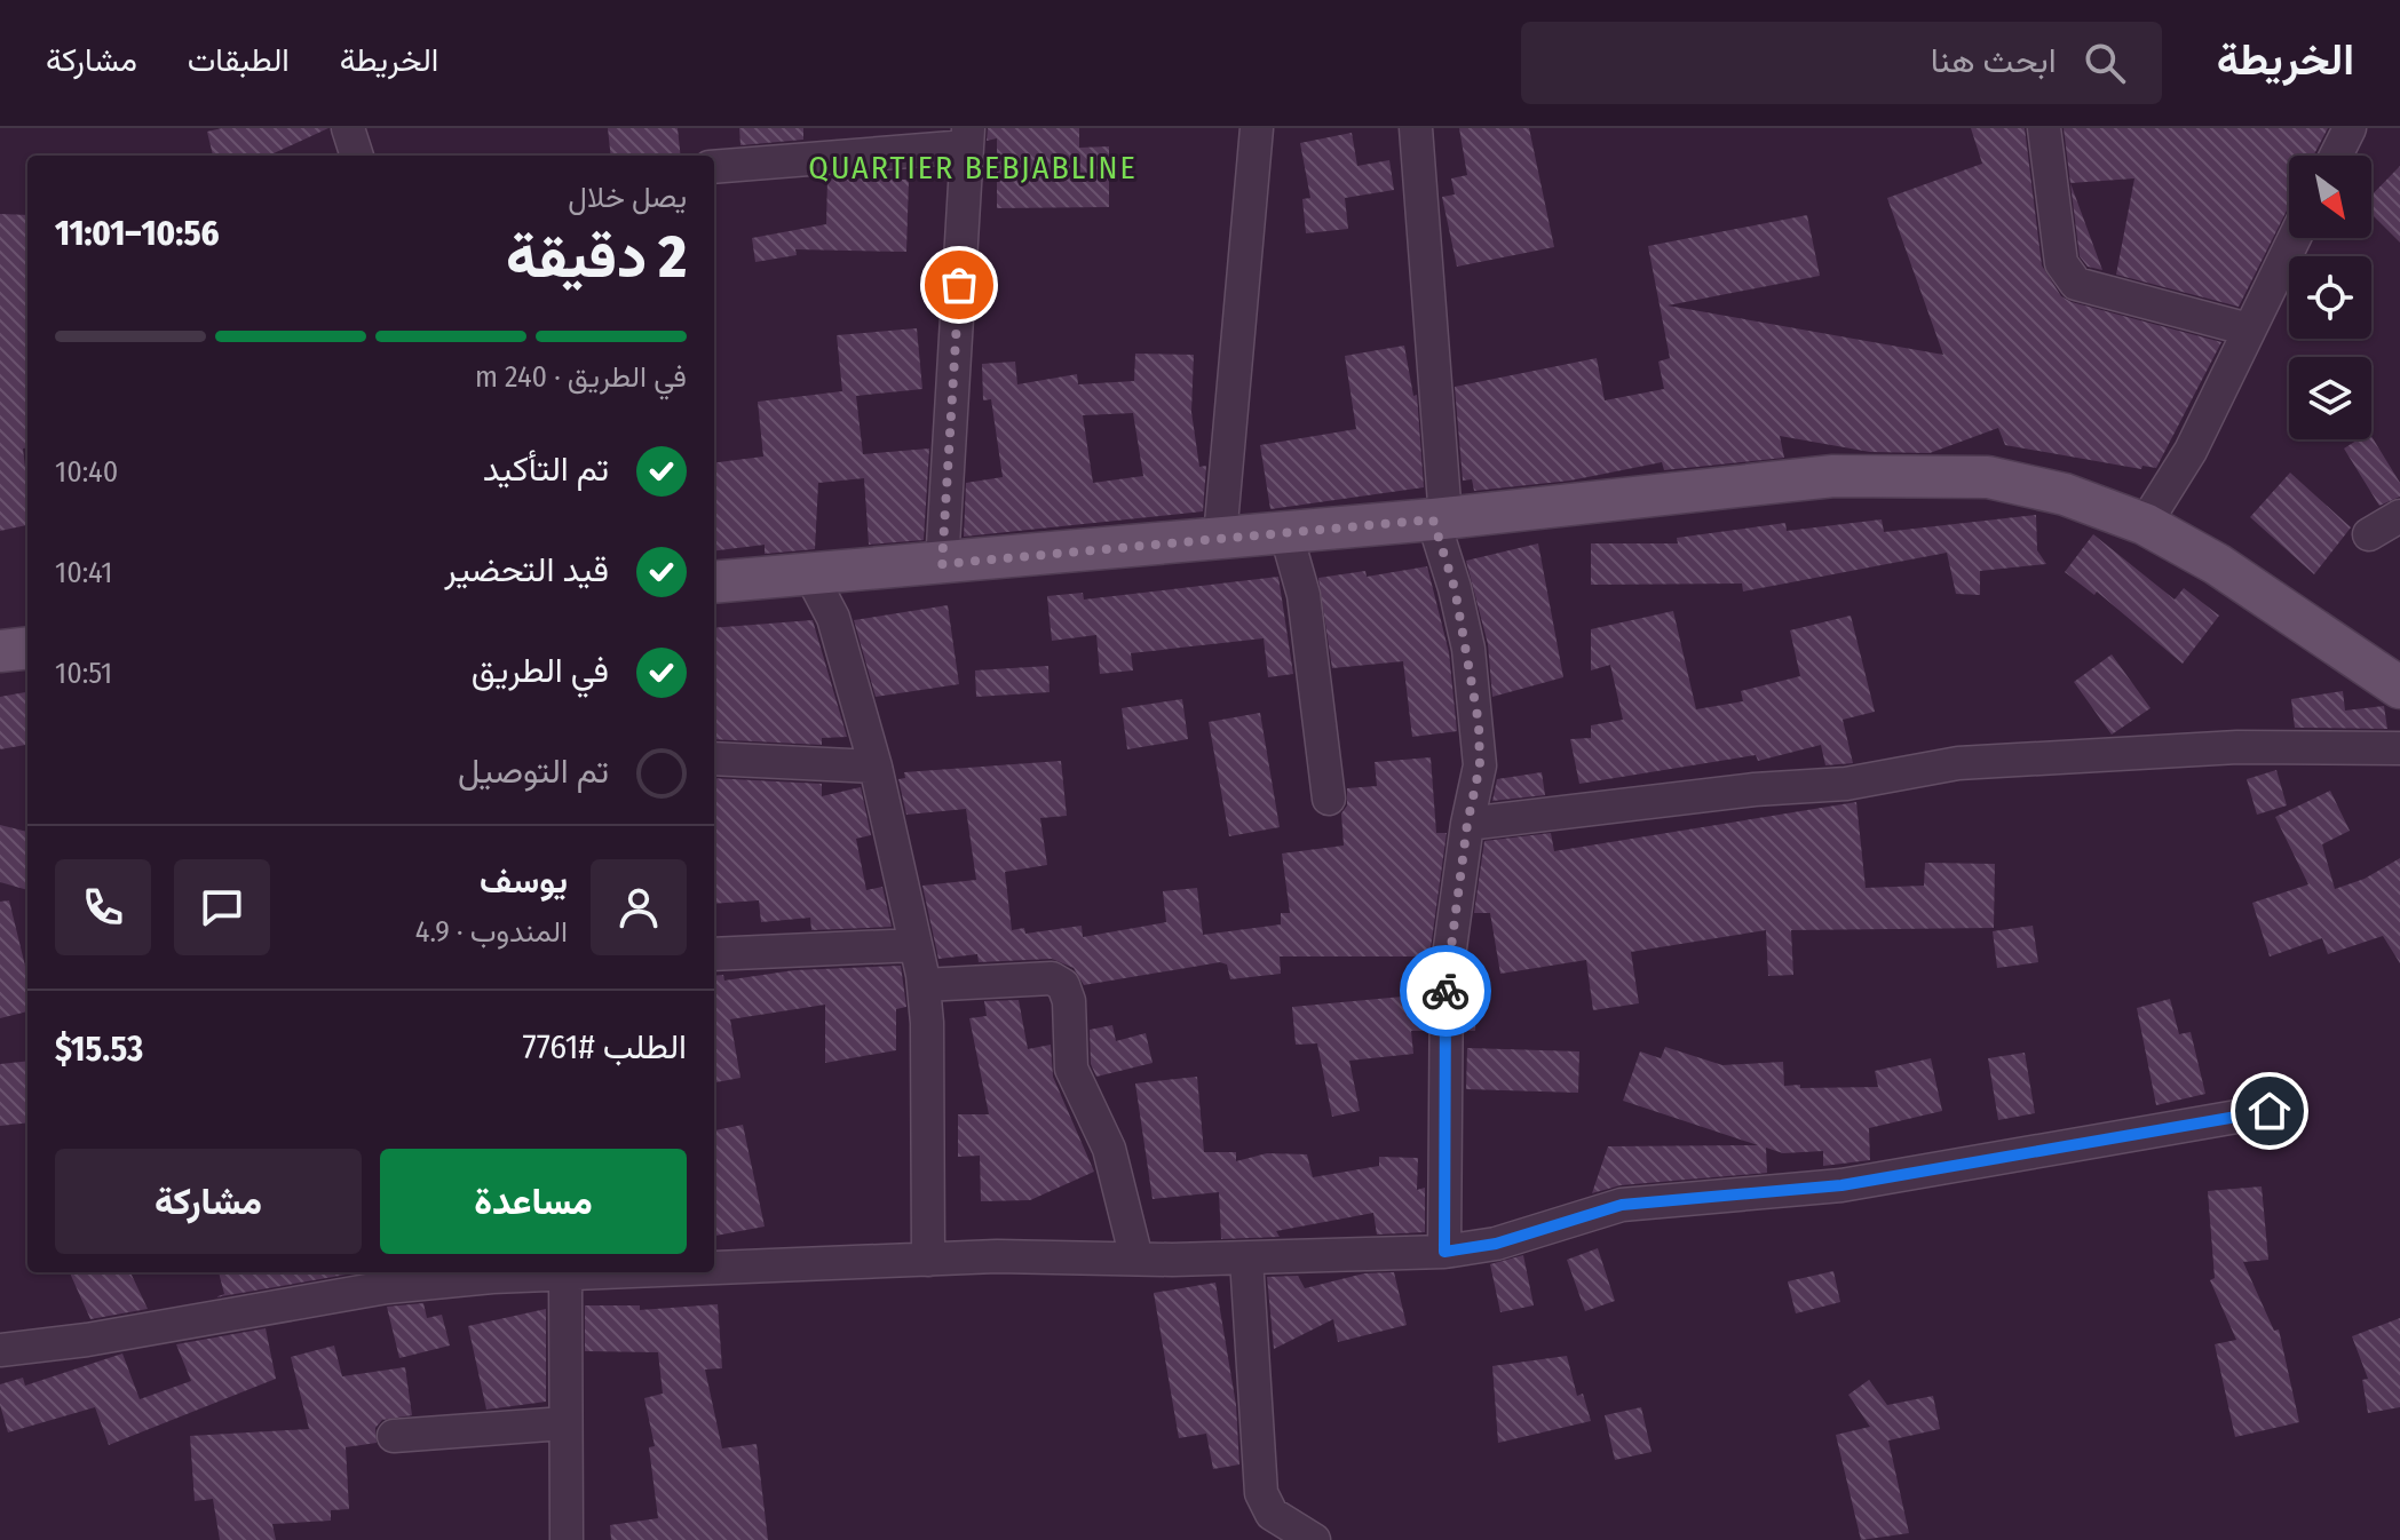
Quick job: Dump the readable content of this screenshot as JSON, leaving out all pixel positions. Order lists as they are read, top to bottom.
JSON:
{
  "districts": ["QUARTIER BEBJABLINE"],
  "north": "bottom right",
  "page": {
    "header": "الخريطة",
    "search": "ابحث هنا",
    "nav": ["الخريطة", "الطبقات", "مشاركة"],
    "heading": ["2 دقيقة", "يصل خلال", "10:56–11:01"],
    "panel": [
      "يوسف",
      "المندوب · 4.9",
      "الطلب #7761",
      "$15.53"
    ],
    "bar": "في الطريق · 240 m",
    "list": [
      ["تم التأكيد", "10:40"],
      ["قيد التحضير", "10:41"],
      ["في الطريق", "10:51"],
      "تم التوصيل"
    ],
    "buttons": ["مساعدة", "مشاركة"]
  }
}
